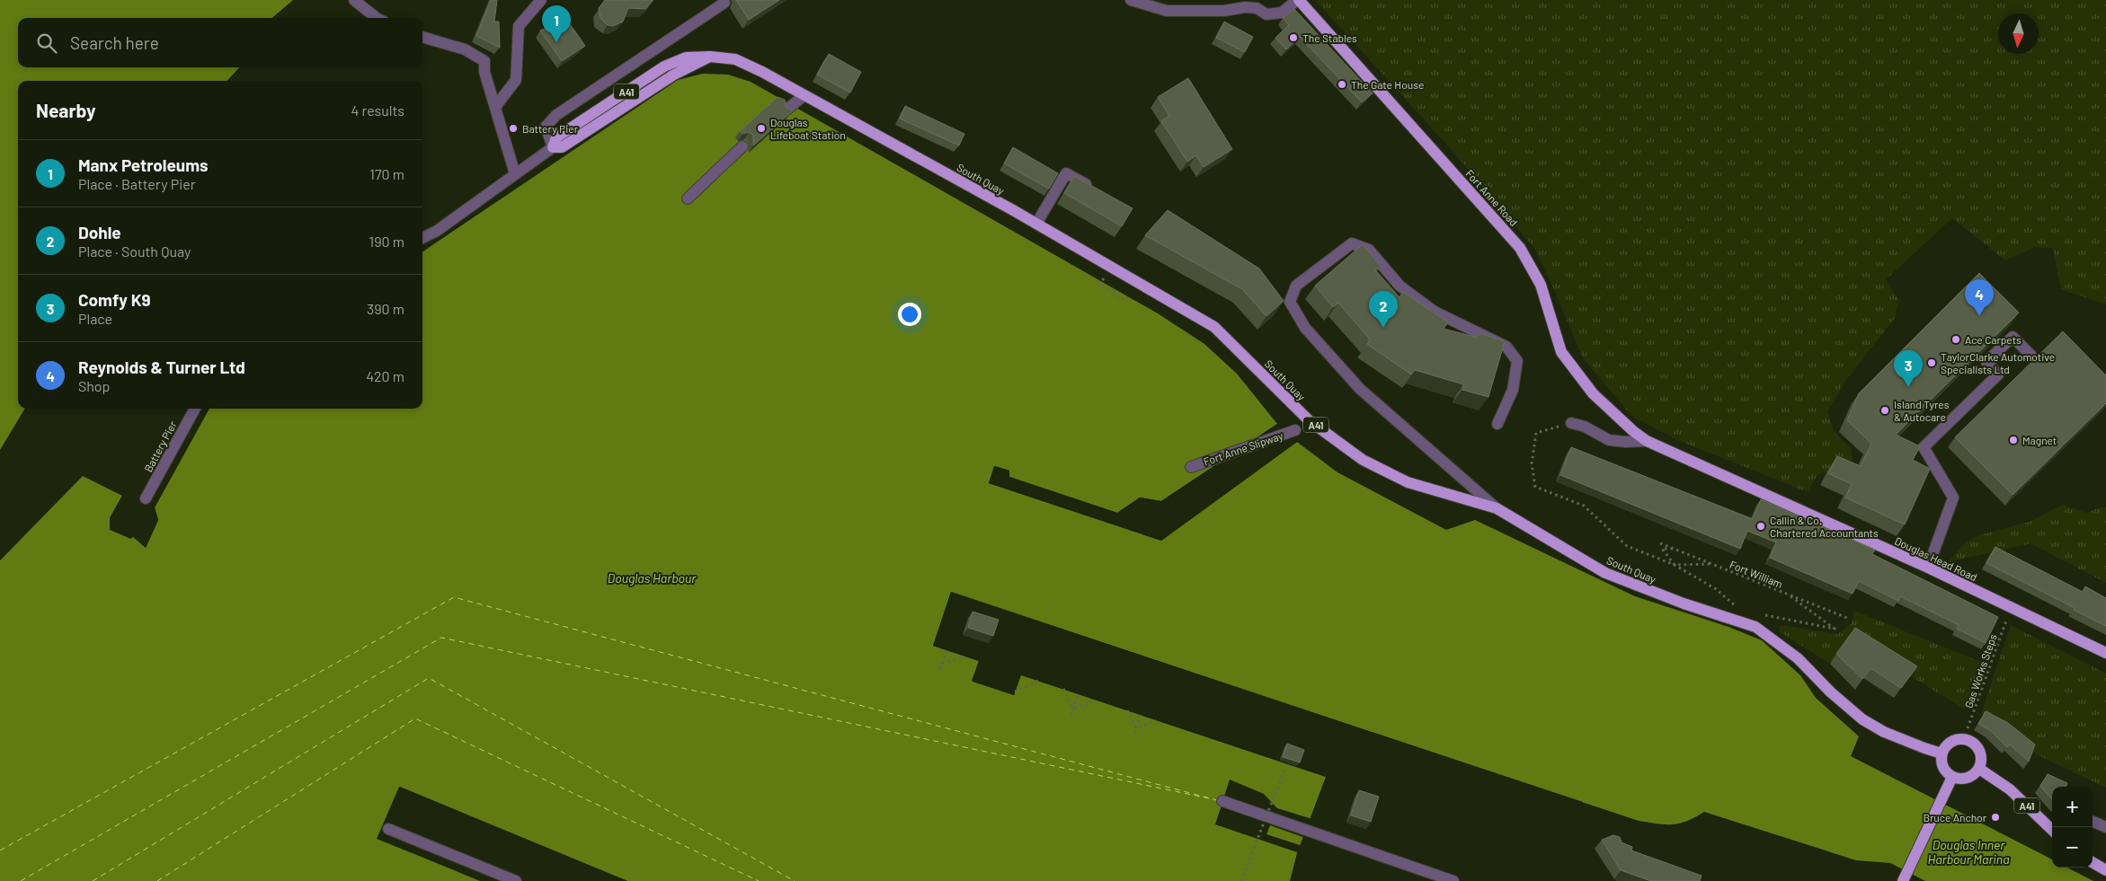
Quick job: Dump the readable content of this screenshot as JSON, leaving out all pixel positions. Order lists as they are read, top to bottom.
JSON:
{
  "streets": {
    "main road": [
      "A41",
      "South Quay",
      "Fort Anne Road",
      "Douglas Head Road"
    ],
    "street": ["Battery Pier", "Fort Anne Slipway"],
    "path": ["Fort William", "Gas Works Steps"]
  },
  "crossings": [
    ["A41", "South Quay"],
    ["Fort Anne Road", "Douglas Head Road"]
  ],
  "water": ["Douglas Harbour", "Douglas Inner Harbour Marina"],
  "places": [
    "The Stables",
    "The Gate House",
    "Battery Pier",
    "Douglas Lifeboat Station",
    "Ace Carpets",
    "TaylorClarke Automotive Specialists Ltd",
    "Island Tyres & Autocare",
    "Magnet",
    "Callin & Co. Chartered Accountants",
    "Bruce Anchor"
  ],
  "north": "bottom",
  "page": {
    "pins": [
      "1",
      "4",
      "2",
      "3"
    ],
    "search": "Search here",
    "heading": ["Nearby", "4 results"],
    "list": [
      {
        "mark": "1",
        "name": "Manx Petroleums",
        "note": "Place · Battery Pier",
        "value": "170 m"
      },
      {
        "mark": "2",
        "name": "Dohle",
        "note": "Place · South Quay",
        "value": "190 m"
      },
      {
        "mark": "3",
        "name": "Comfy K9",
        "note": "Place",
        "value": "390 m"
      },
      {
        "mark": "4",
        "name": "Reynolds & Turner Ltd",
        "note": "Shop",
        "value": "420 m"
      }
    ],
    "map_buttons": ["+", "−"]
  }
}
